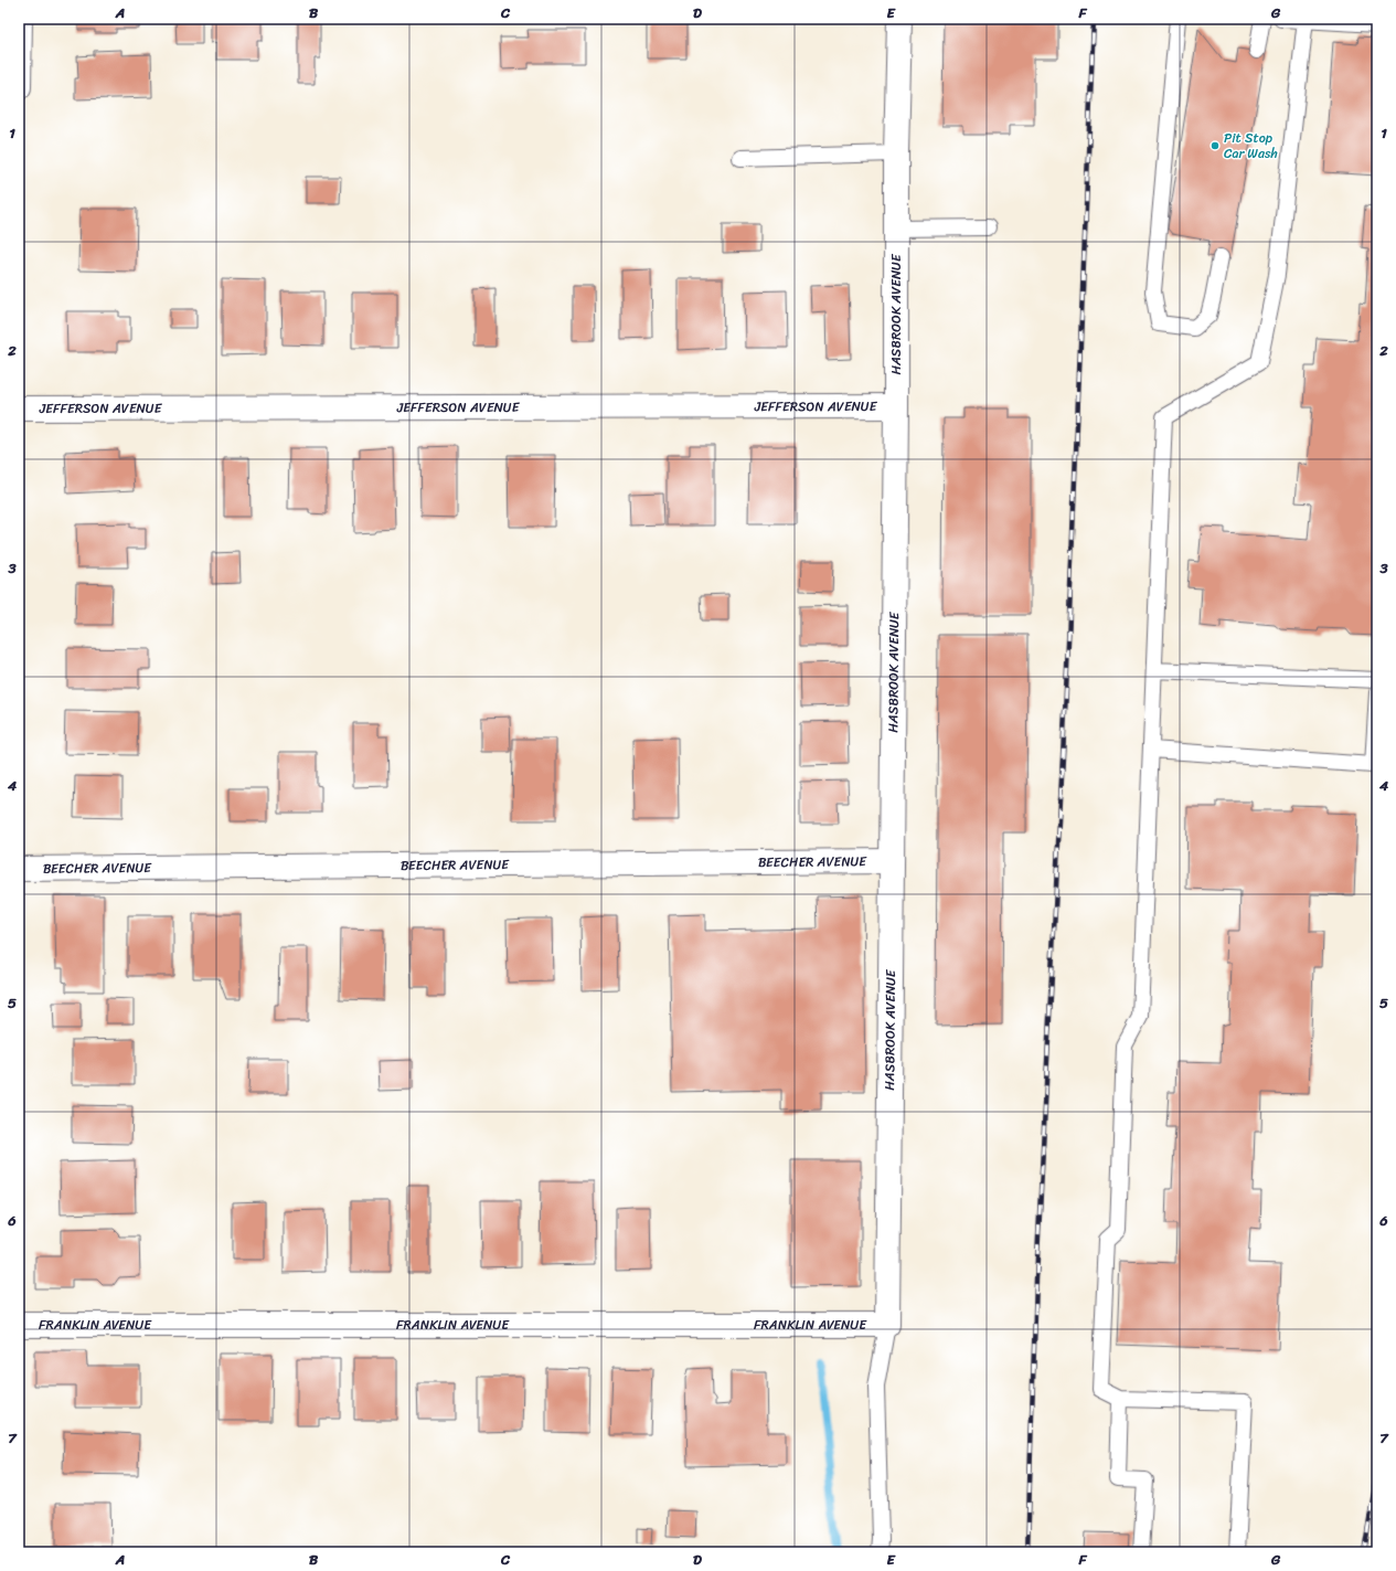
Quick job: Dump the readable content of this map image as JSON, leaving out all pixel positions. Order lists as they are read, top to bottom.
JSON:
{
  "streets": {
    "street": [
      "HASBROOK AVENUE",
      "JEFFERSON AVENUE",
      "BEECHER AVENUE",
      "FRANKLIN AVENUE"
    ]
  },
  "crossings": [
    ["HASBROOK AVENUE", "JEFFERSON AVENUE"],
    ["HASBROOK AVENUE", "BEECHER AVENUE"],
    ["HASBROOK AVENUE", "FRANKLIN AVENUE"]
  ],
  "places": ["Pit Stop Car Wash"],
  "grid": {
    "columns": [
      "A",
      "B",
      "C",
      "D",
      "E",
      "F",
      "G"
    ],
    "rows": [
      "1",
      "2",
      "3",
      "4",
      "5",
      "6",
      "7"
    ]
  }
}
